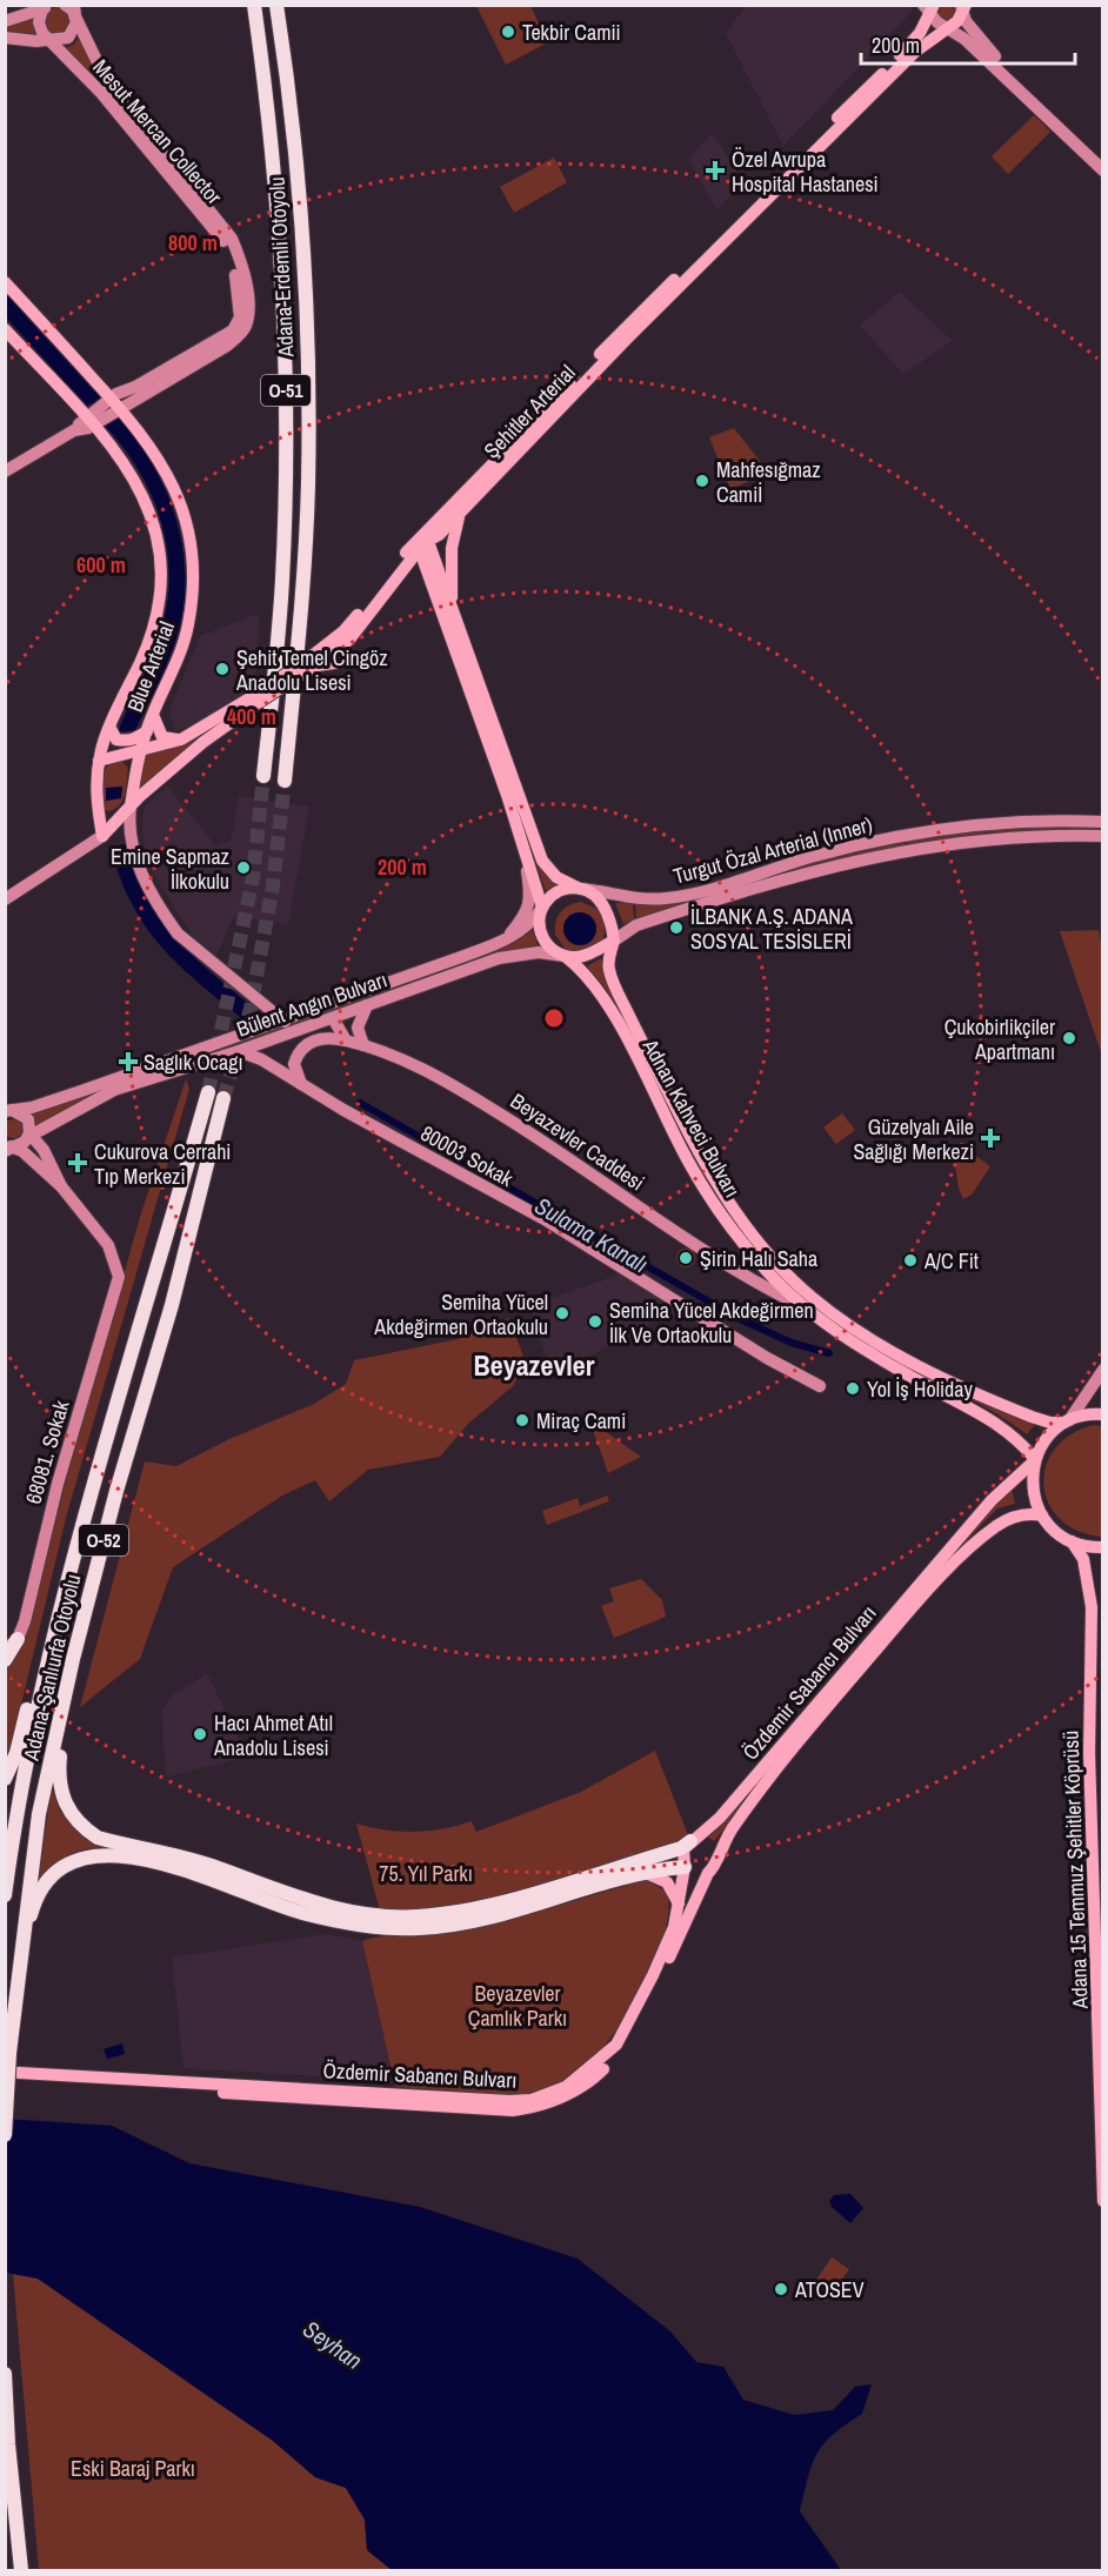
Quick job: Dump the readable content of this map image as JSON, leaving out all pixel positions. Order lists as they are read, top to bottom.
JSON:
{
  "streets": {
    "highway": [
      "Adana-Erdemli Otoyolu",
      "O-51",
      "O-52",
      "Adana-Şanlıurfa Otoyolu"
    ],
    "main road": [
      "Mesut Mercan Collector",
      "Şehitler Arterial",
      "Blue Arterial",
      "Turgut Özal Arterial (Inner)",
      "Bülent Angın Bulvarı",
      "Adnan Kahveci Bulvarı",
      "Beyazevler Caddesi",
      "80003 Sokak",
      "68081. Sokak",
      "Özdemir Sabancı Bulvarı",
      "Adana 15 Temmuz Şehitler Köprüsü"
    ]
  },
  "crossings": [
    ["Mesut Mercan Collector", "Blue Arterial"],
    ["Şehitler Arterial", "Blue Arterial"],
    ["Blue Arterial", "Bülent Angın Bulvarı"],
    ["Turgut Özal Arterial (Inner)", "Bülent Angın Bulvarı"],
    ["Turgut Özal Arterial (Inner)", "Adnan Kahveci Bulvarı"],
    ["Bülent Angın Bulvarı", "Adnan Kahveci Bulvarı"],
    ["Bülent Angın Bulvarı", "80003 Sokak"],
    ["Adnan Kahveci Bulvarı", "Beyazevler Caddesi"],
    ["Adnan Kahveci Bulvarı", "Özdemir Sabancı Bulvarı"],
    ["Beyazevler Caddesi", "80003 Sokak"]
  ],
  "districts": ["Beyazevler"],
  "water": ["Sulama Kanalı", "Seyhan"],
  "parks": ["75. Yıl Parkı", "Beyazevler Çamlık Parkı", "Eski Baraj Parkı"],
  "places": {
    "other": [
      "Tekbir Camii",
      "Mahfesığmaz Camiİ",
      "Şehit Temel Cingöz Anadolu Lisesi",
      "Emine Sapmaz İlkokulu",
      "İLBANK A.Ş. ADANA SOSYAL TESİSLERİ",
      "Çukobirlikçiler Apartmanı",
      "Şirin Halı Saha",
      "A/C Fit",
      "Semiha Yücel Akdeğirmen Ortaokulu",
      "Semiha Yücel Akdeğirmen İlk Ve Ortaokulu",
      "Yol İş Holiday",
      "Miraç Cami",
      "Hacı Ahmet Atıl Anadolu Lisesi",
      "ATOSEV"
    ],
    "health": [
      "Özel Avrupa Hospital Hastanesi",
      "Saglık Ocagı",
      "Güzelyalı Aile Sağlığı Merkezi",
      "Cukurova Cerrahi Tıp Merkezi"
    ]
  },
  "scale_bar": "200 m",
  "rings": [
    "800 m",
    "600 m",
    "400 m",
    "200 m"
  ]
}
